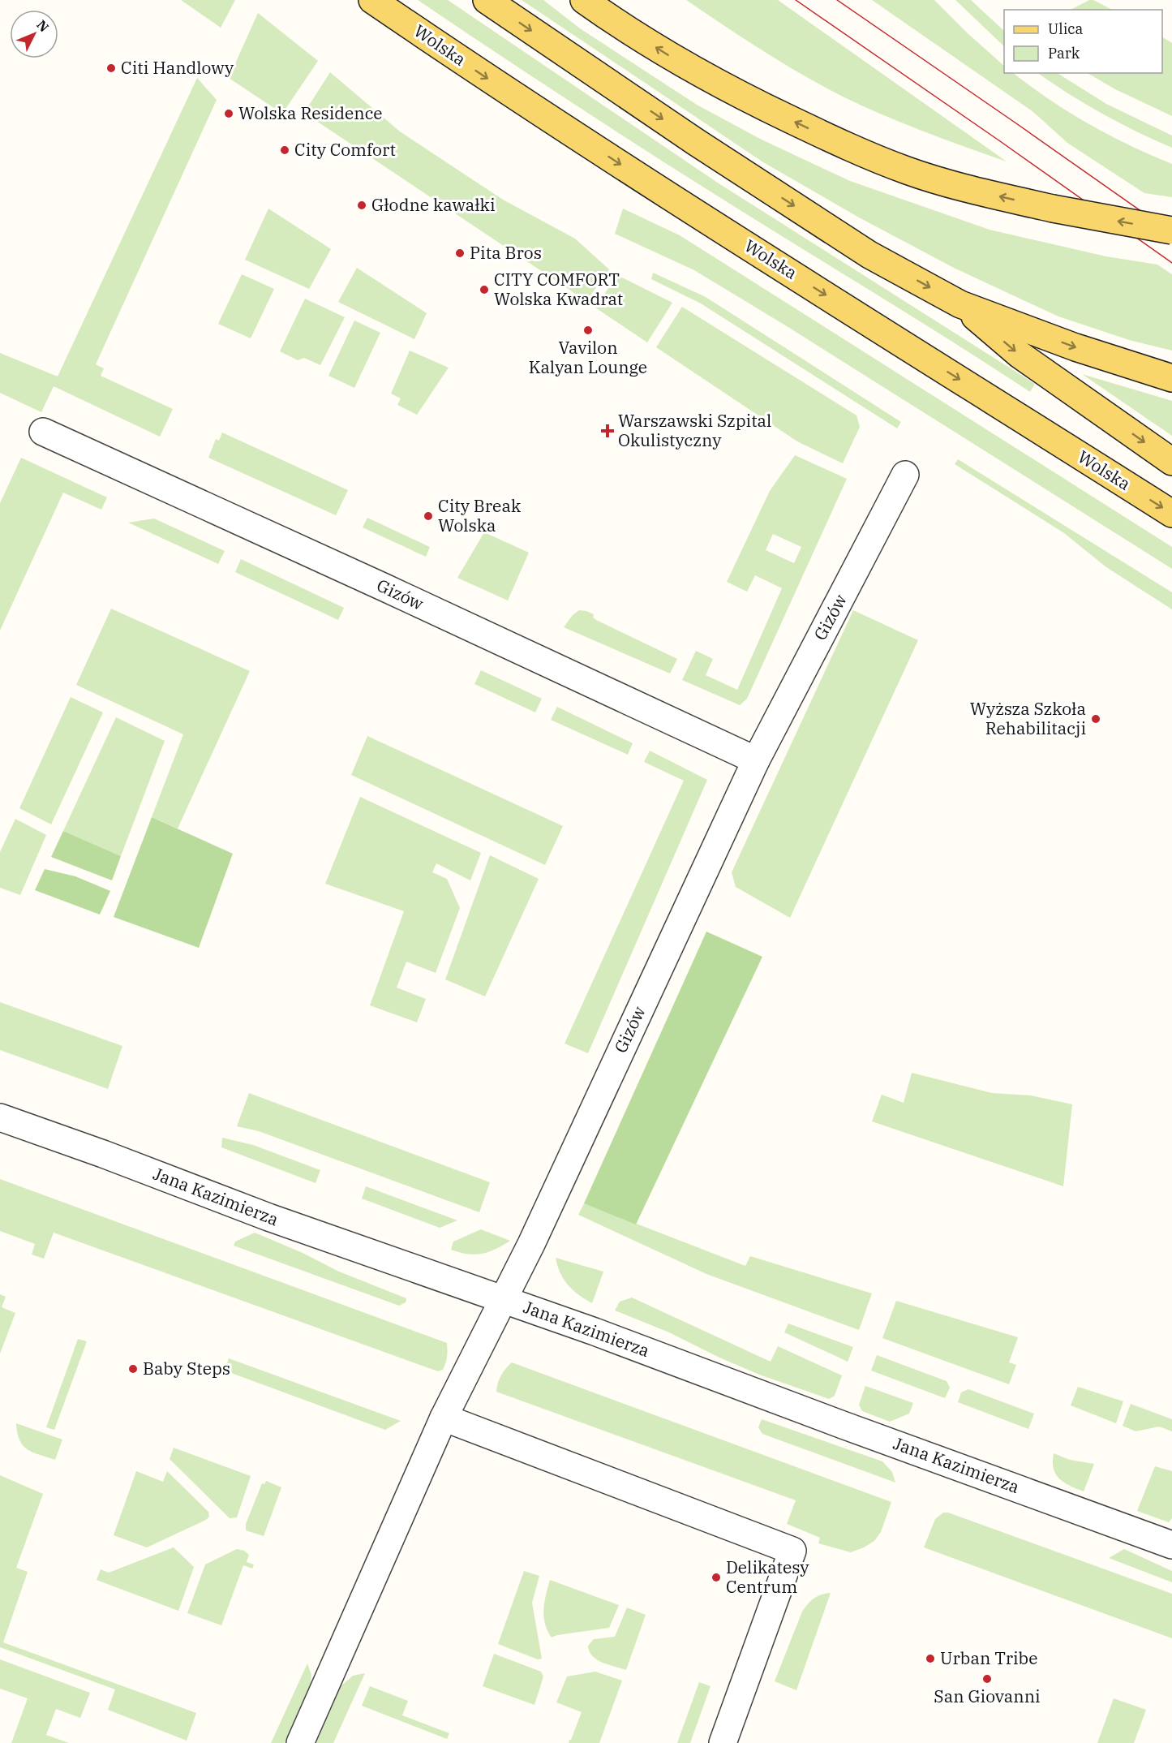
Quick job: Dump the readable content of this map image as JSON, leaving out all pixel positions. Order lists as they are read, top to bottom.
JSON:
{
  "streets": {
    "main road": ["Wolska"],
    "street": ["Gizów", "Jana Kazimierza"]
  },
  "crossings": [
    ["Gizów", "Jana Kazimierza"]
  ],
  "places": {
    "other": [
      "Citi Handlowy",
      "Wolska Residence",
      "City Comfort",
      "Głodne kawałki",
      "Pita Bros",
      "CITY COMFORT Wolska Kwadrat",
      "Vavilon Kalyan Lounge",
      "City Break Wolska",
      "Wyższa Szkoła Rehabilitacji",
      "Baby Steps",
      "Delikatesy Centrum",
      "Urban Tribe",
      "San Giovanni"
    ],
    "health": ["Warszawski Szpital Okulistyczny"]
  },
  "legend": ["Ulica", "Park"],
  "north": "top right"
}
